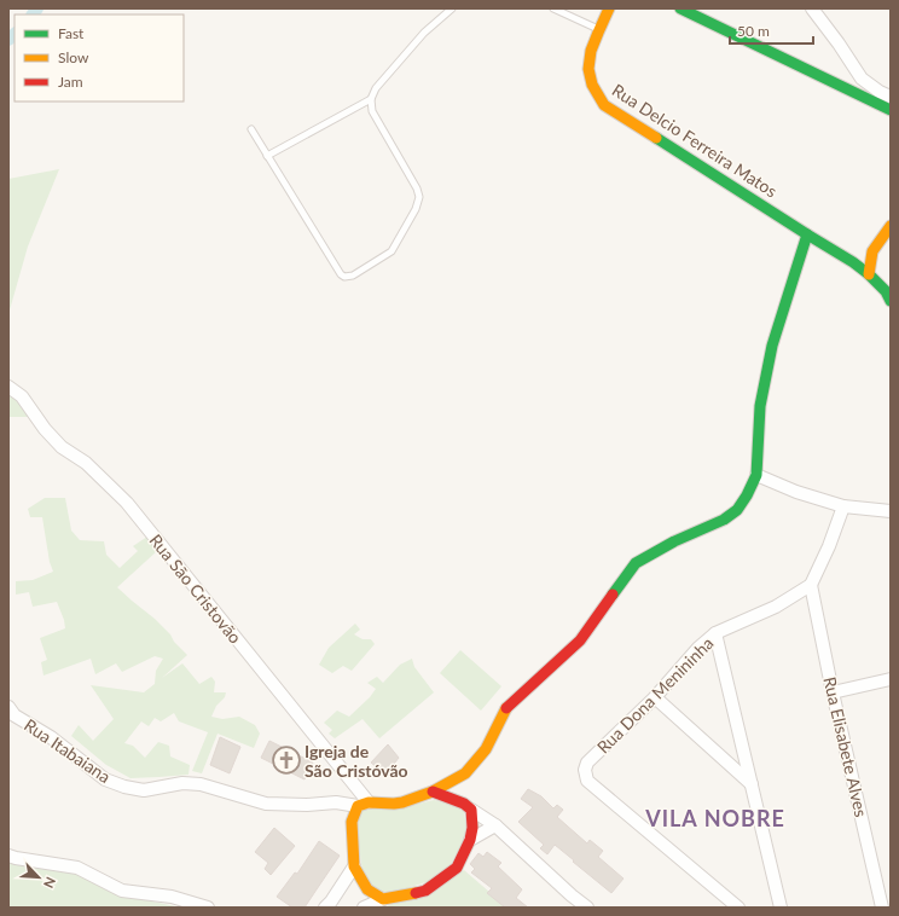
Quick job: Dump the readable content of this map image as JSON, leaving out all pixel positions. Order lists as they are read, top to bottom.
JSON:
{
  "streets": {
    "street": [
      "Rua Delcio Ferreira Matos",
      "Rua São Cristovão",
      "Rua Dona Menininha",
      "Rua Elisabete Alves",
      "Rua Itabaiana"
    ]
  },
  "crossings": [
    ["Rua São Cristovão", "Rua Itabaiana"],
    ["Rua Dona Menininha", "Rua Elisabete Alves"]
  ],
  "districts": ["VILA NOBRE"],
  "places": {
    "church": ["Igreja de São Cristóvão"]
  },
  "legend": ["Fast", "Slow", "Jam"],
  "scale_bar": "50 m",
  "north": "bottom right"
}
